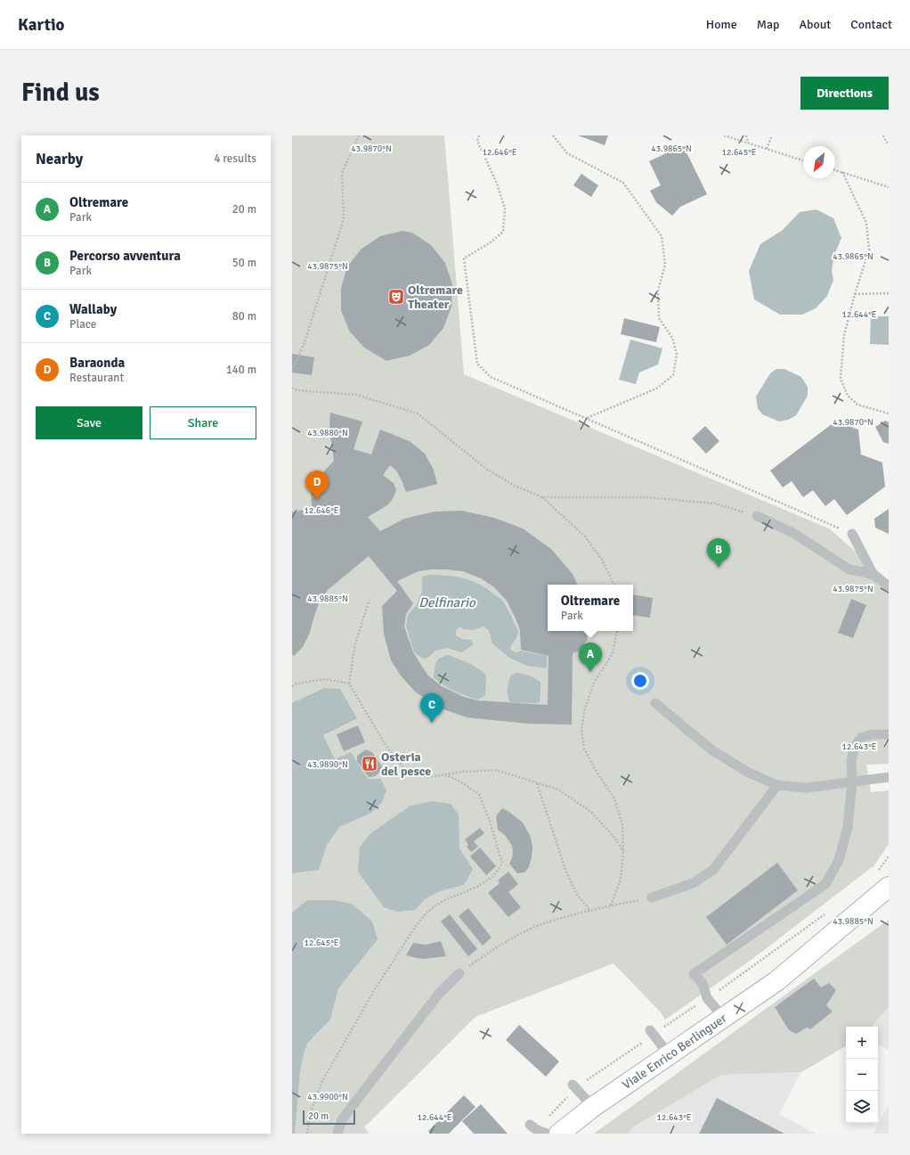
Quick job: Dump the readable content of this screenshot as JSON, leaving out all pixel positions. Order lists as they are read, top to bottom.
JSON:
{
  "streets": {
    "main road": ["Viale Enrico Berlinguer"]
  },
  "water": ["Delfinario"],
  "places": {
    "theatre": ["Oltremare Theater"],
    "restaurant": ["Osteria del pesce"]
  },
  "scale_bar": "20 m",
  "north": "bottom left",
  "page": {
    "header": "Kartio",
    "nav": [
      "Home",
      "Map",
      "About",
      "Contact"
    ],
    "buttons": [
      "Directions",
      ["Save", "Share"]
    ],
    "title": "Find us",
    "heading": ["Nearby", "4 results"],
    "list": [
      {
        "mark": "A",
        "name": "Oltremare",
        "note": "Park",
        "value": "20 m"
      },
      {
        "mark": "B",
        "name": "Percorso avventura",
        "note": "Park",
        "value": "50 m"
      },
      {
        "mark": "C",
        "name": "Wallaby",
        "note": "Place",
        "value": "80 m"
      },
      {
        "mark": "D",
        "name": "Baraonda",
        "note": "Restaurant",
        "value": "140 m"
      }
    ],
    "pins": [
      "D",
      "B",
      "A",
      "C"
    ],
    "popup": ["Oltremare", "Park"],
    "map_buttons": ["+", "−"],
    "scale": "20 m"
  },
  "coordinates": [
    "43.9870°N",
    "43.9865°N",
    "12.646°E",
    "12.645°E",
    "43.9875°N",
    "12.644°E",
    "43.9880°N",
    "43.9885°N",
    "12.643°E",
    "43.9890°N",
    "43.9900°N"
  ]
}
